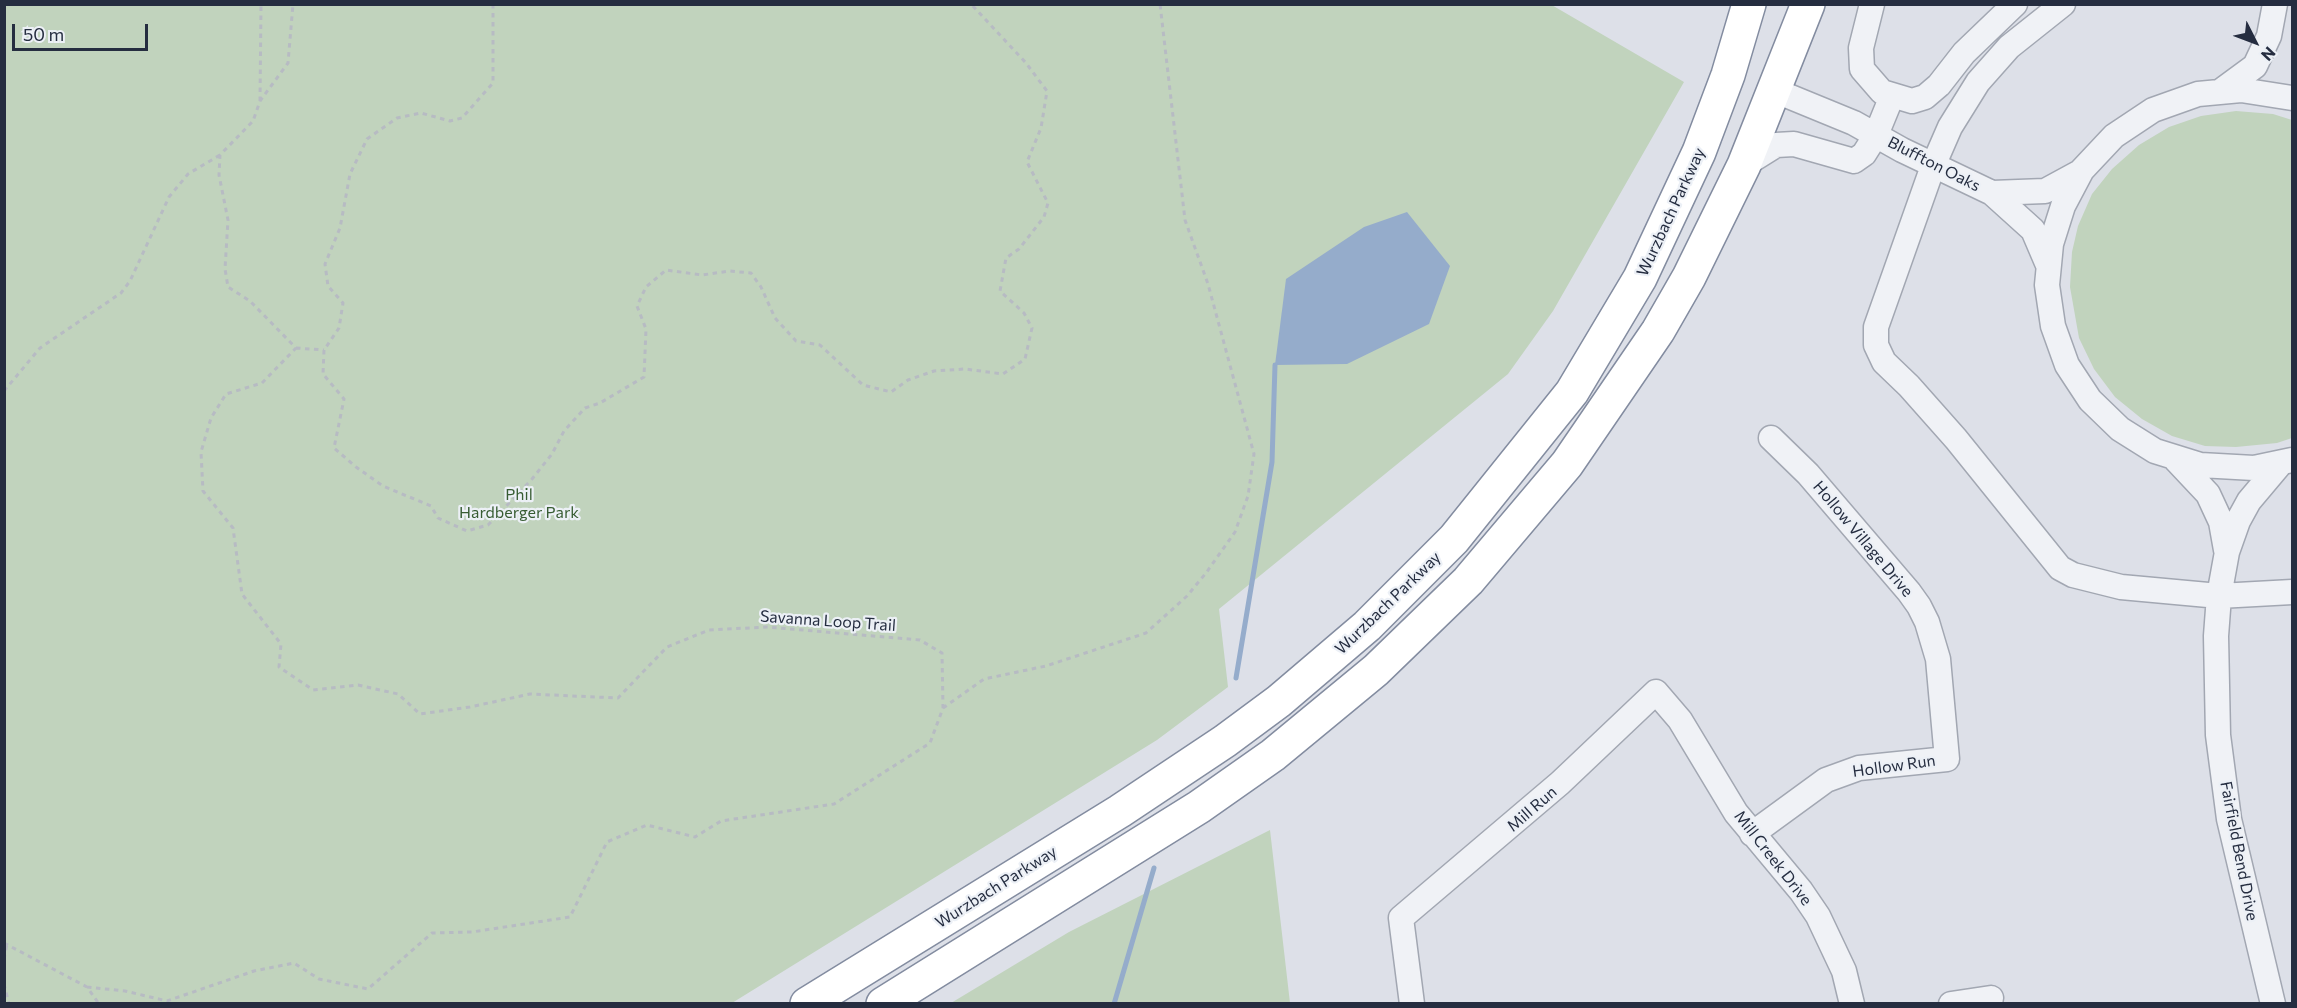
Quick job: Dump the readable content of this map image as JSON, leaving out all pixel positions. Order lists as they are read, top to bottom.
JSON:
{
  "streets": {
    "highway": ["Wurzbach Parkway"],
    "street": [
      "Bluffton Oaks",
      "Hollow Village Drive",
      "Hollow Run",
      "Mill Run",
      "Fairfield Bend Drive",
      "Mill Creek Drive"
    ],
    "path": ["Savanna Loop Trail"]
  },
  "crossings": [
    ["Bluffton Oaks", "Fairfield Bend Drive"],
    ["Hollow Village Drive", "Hollow Run"],
    ["Hollow Run", "Mill Creek Drive"],
    ["Mill Run", "Mill Creek Drive"]
  ],
  "parks": ["Phil Hardberger Park"],
  "scale_bar": "50 m",
  "north": "bottom right"
}
